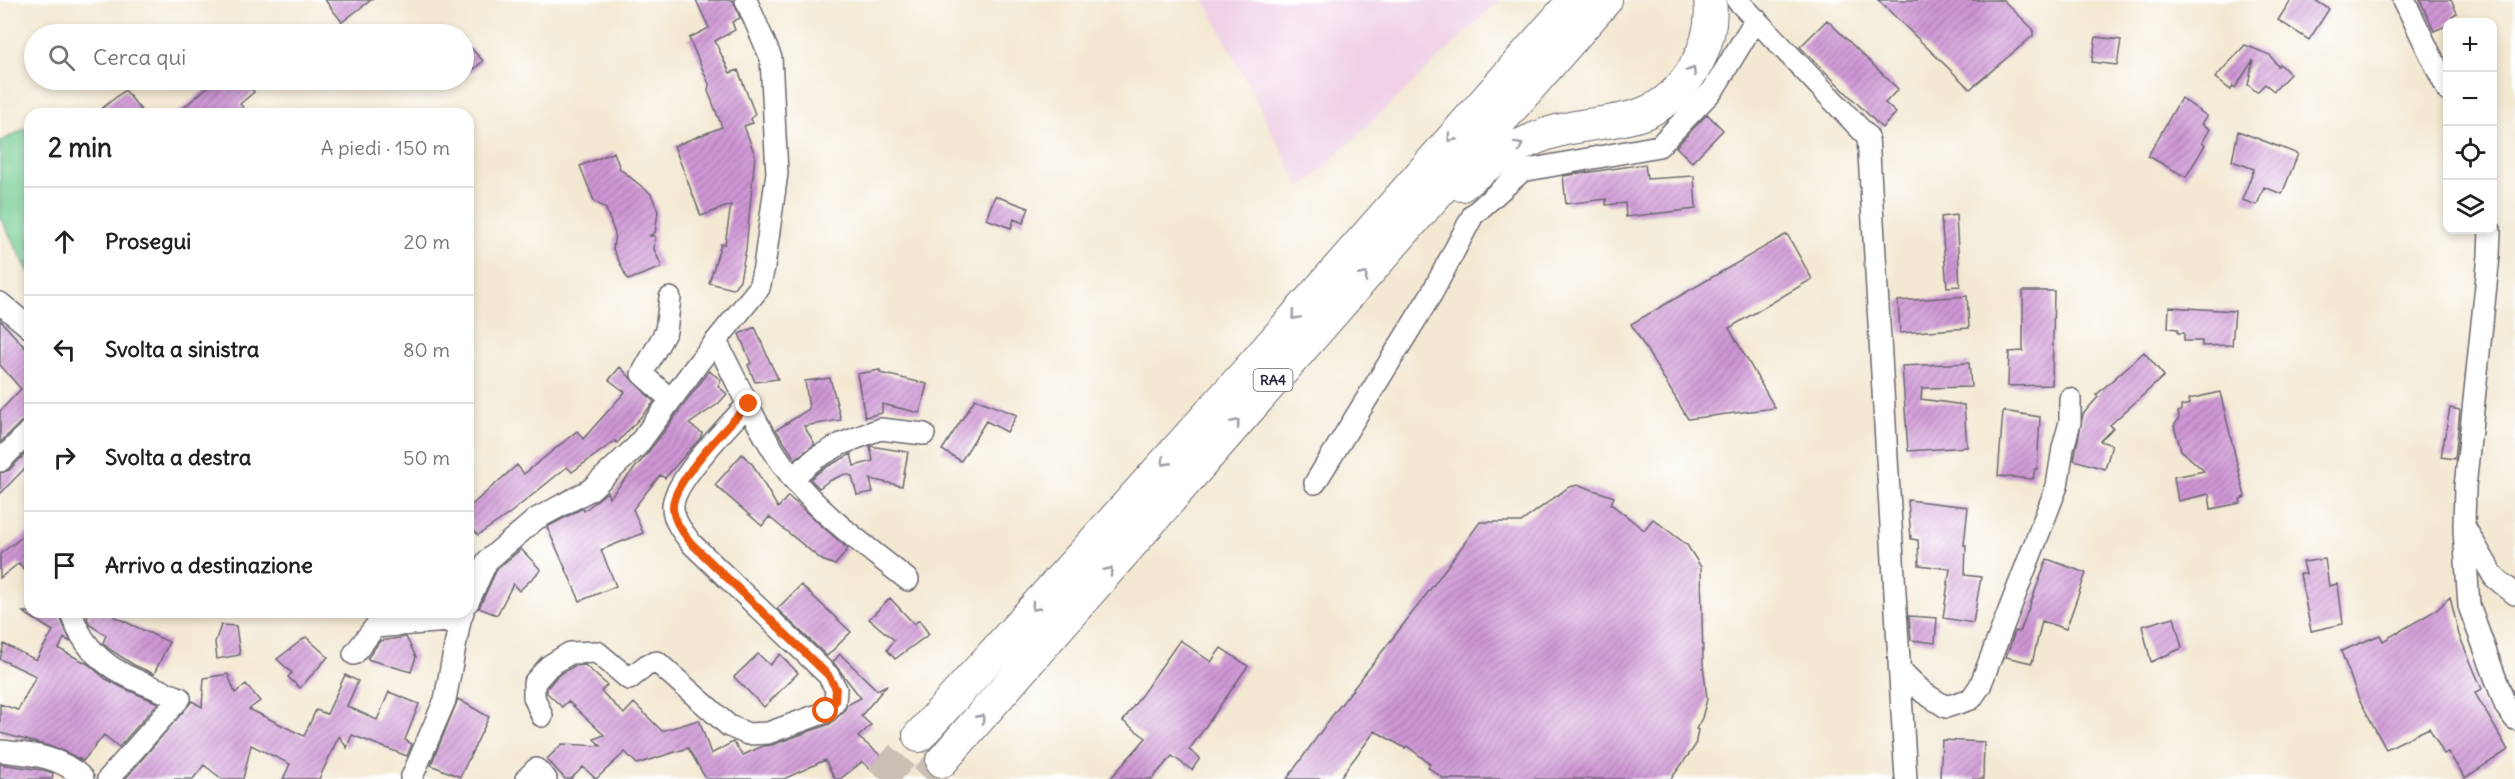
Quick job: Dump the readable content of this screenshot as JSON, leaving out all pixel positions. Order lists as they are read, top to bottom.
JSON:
{
  "streets": {
    "highway": ["RA4"]
  },
  "page": {
    "map_buttons": ["+", "−"],
    "search": "Cerca qui",
    "heading": ["2 min", "A piedi · 150 m"],
    "list": [
      ["Prosegui", "20 m"],
      ["Svolta a sinistra", "80 m"],
      ["Svolta a destra", "50 m"],
      "Arrivo a destinazione"
    ]
  }
}
